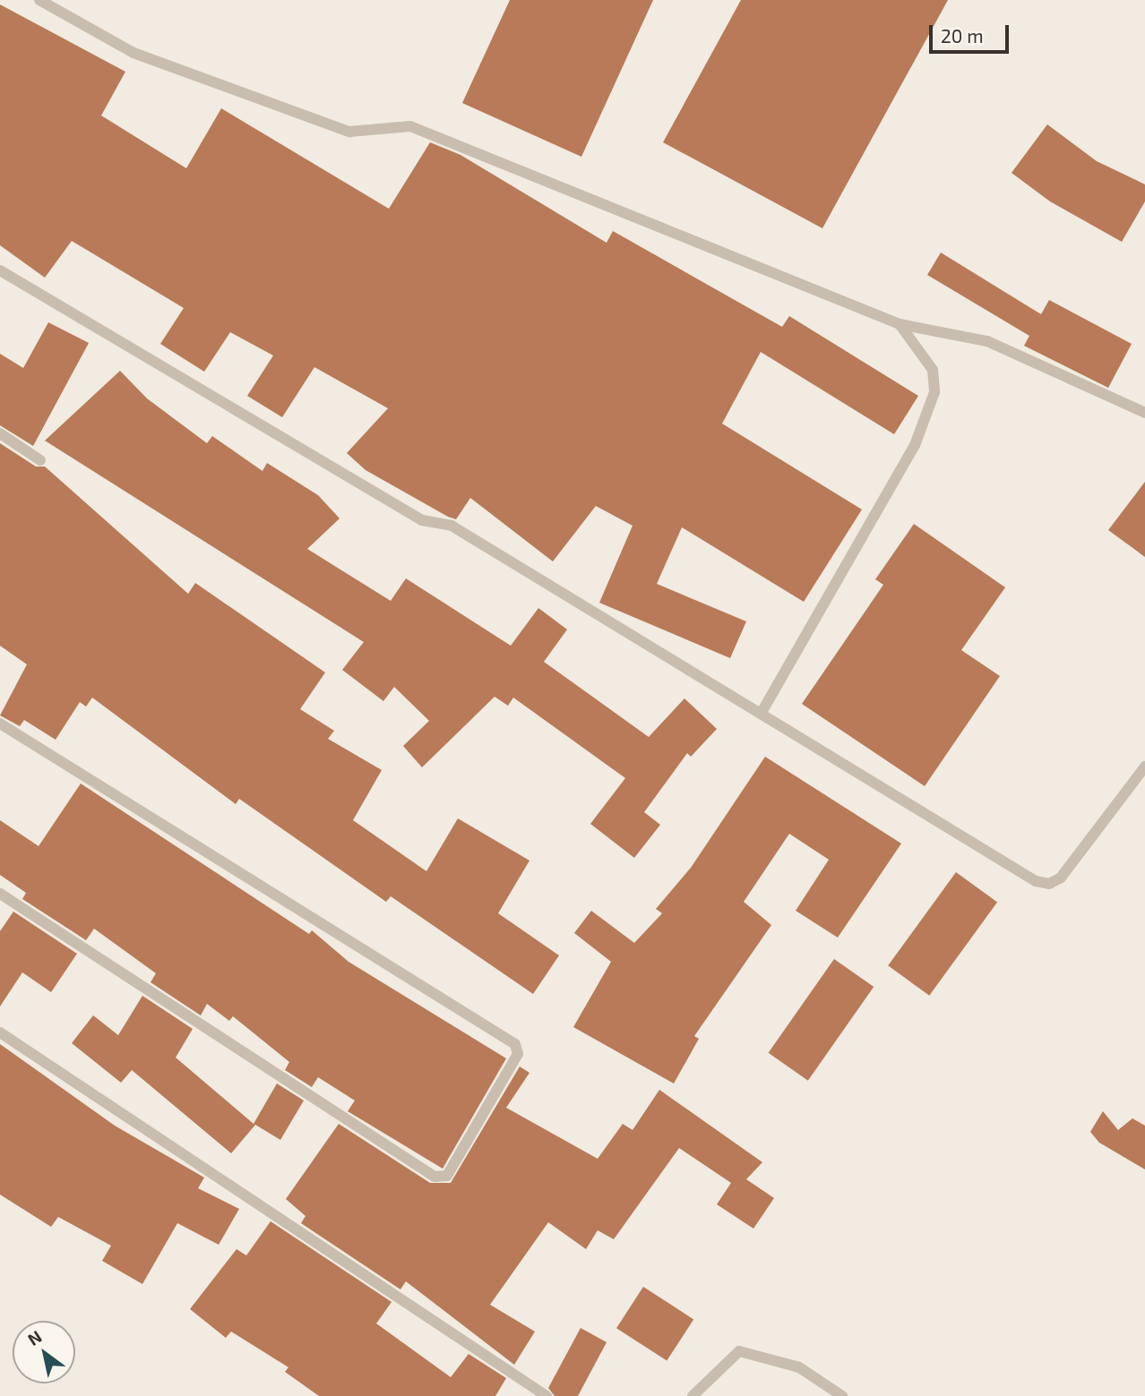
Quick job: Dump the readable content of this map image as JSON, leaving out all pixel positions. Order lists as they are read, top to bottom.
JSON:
{
  "scale_bar": "20 m",
  "north": "top left"
}
